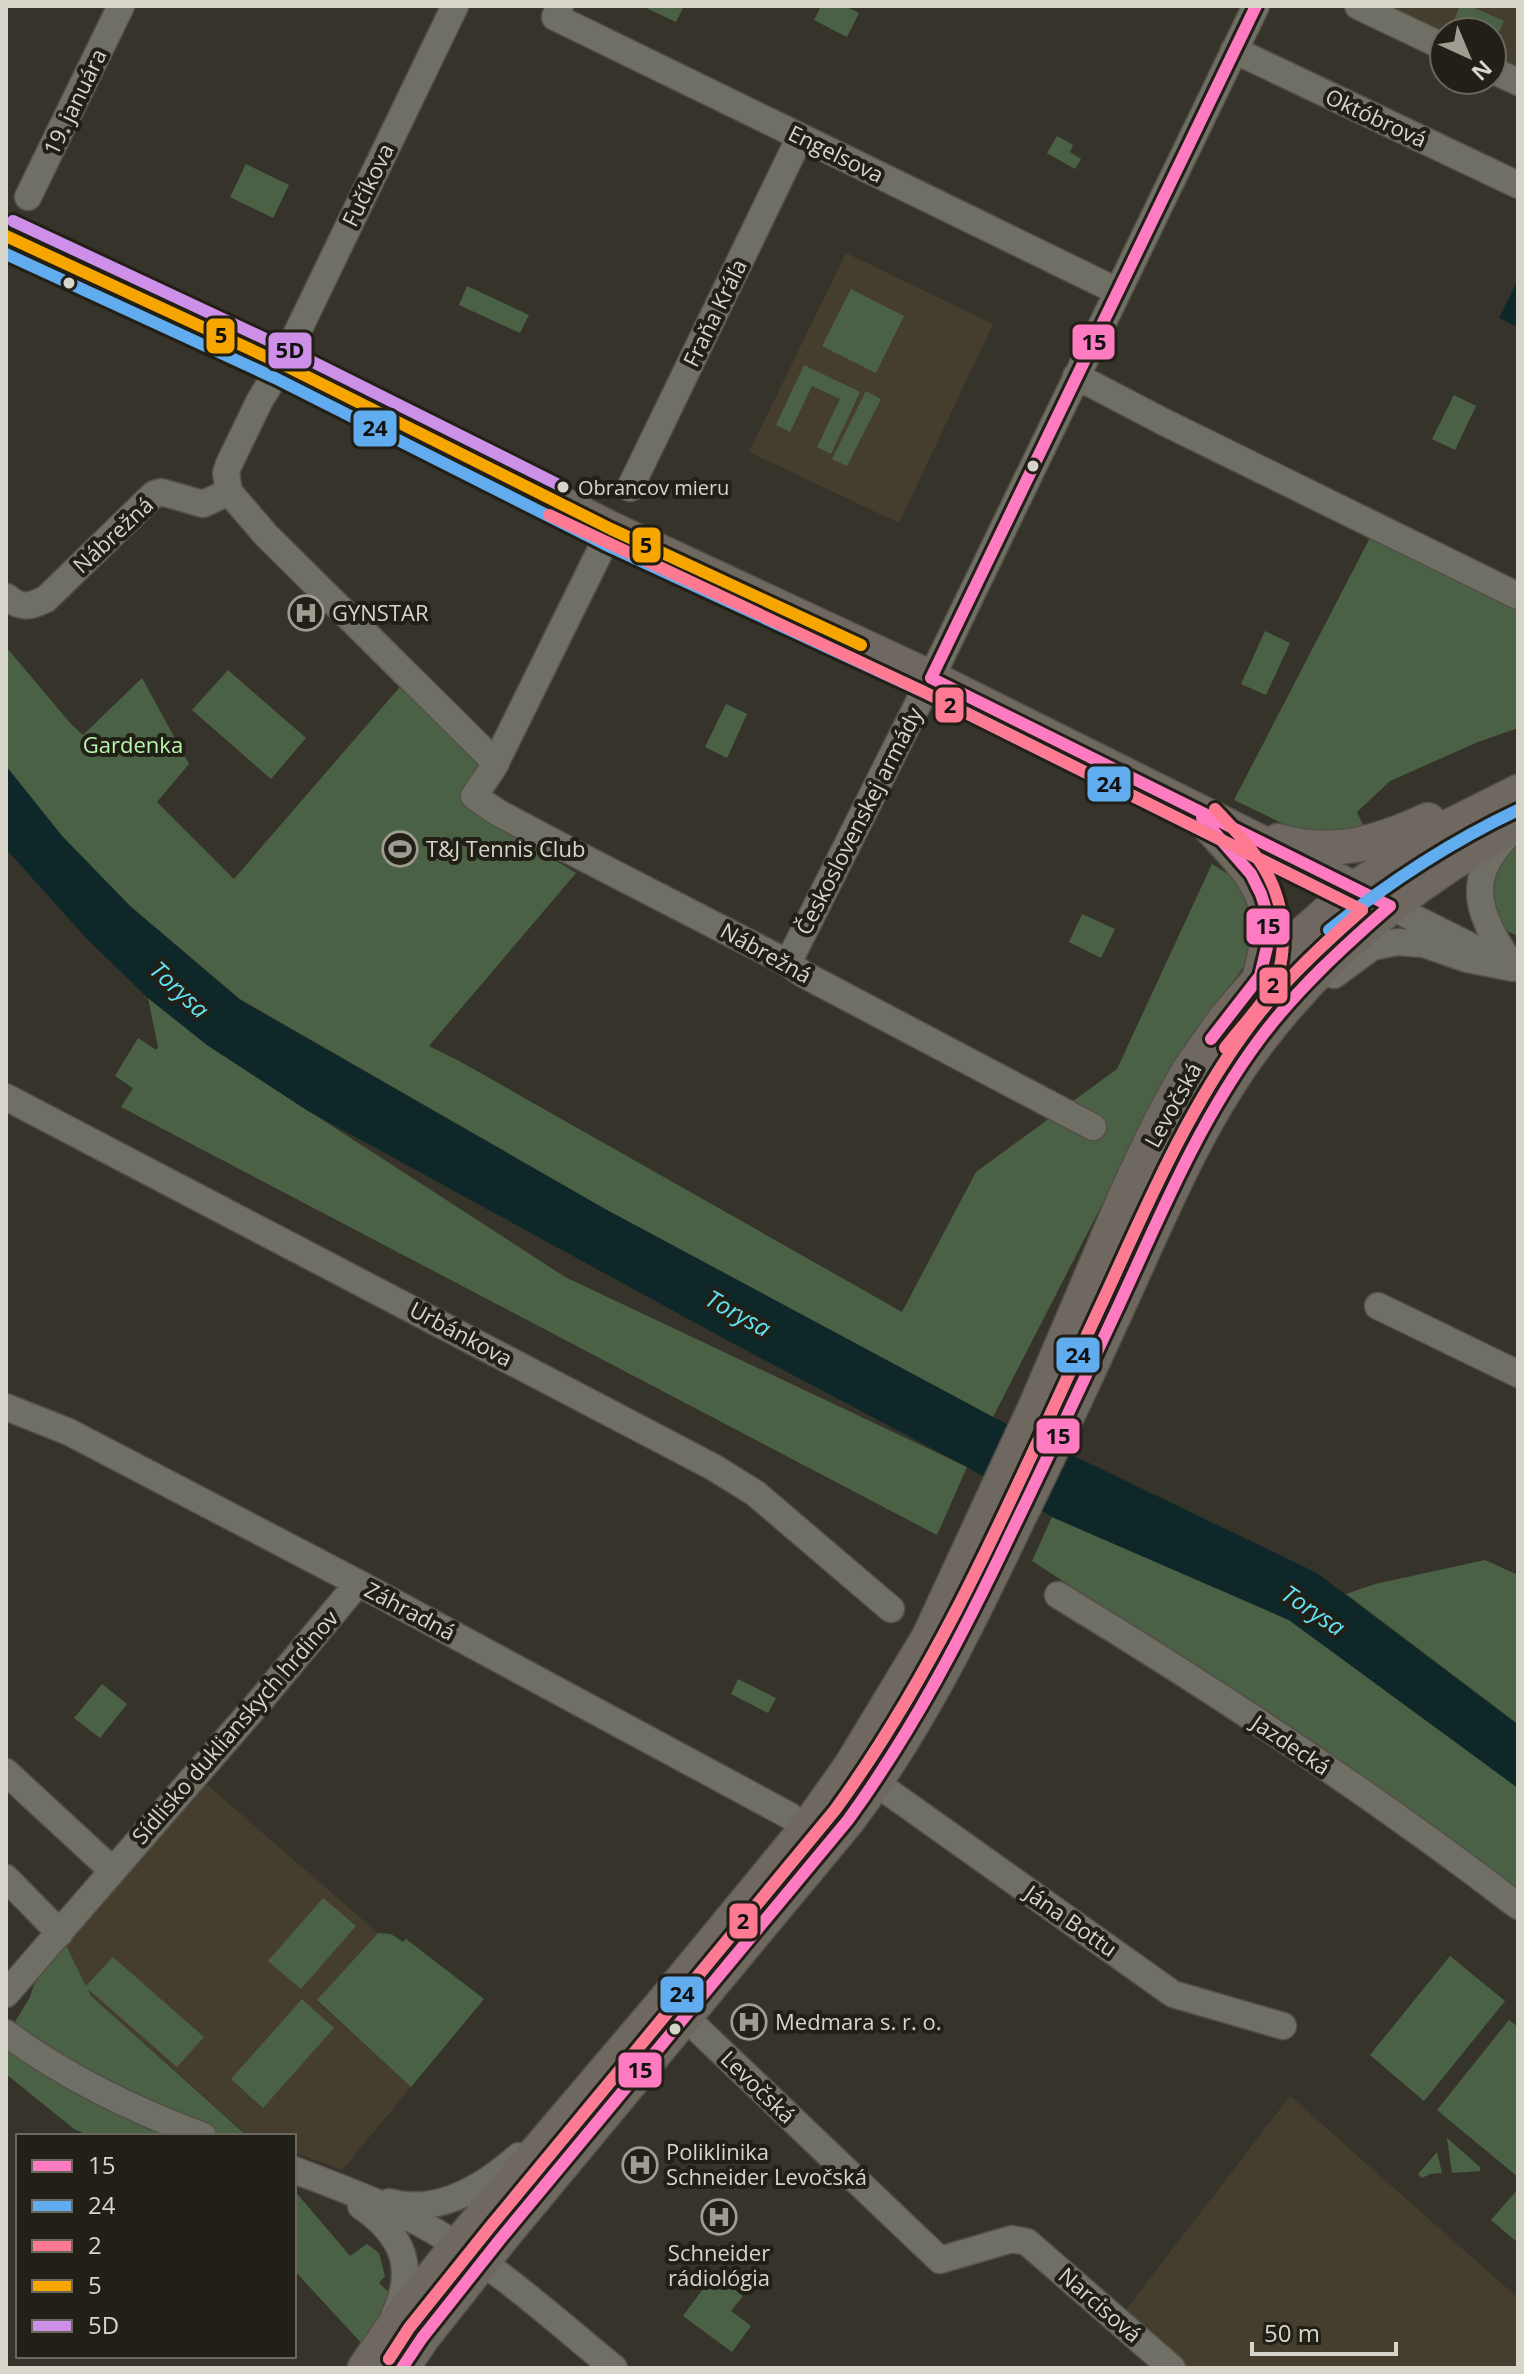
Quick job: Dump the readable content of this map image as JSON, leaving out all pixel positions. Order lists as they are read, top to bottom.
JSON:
{
  "streets": {
    "main road": ["Levočská"],
    "street": [
      "19. januára",
      "Októbrová",
      "Engelsova",
      "Fučíkova",
      "Fraňa Kráľa",
      "Nábrežná",
      "Československej armády",
      "Urbánkova",
      "Záhradná",
      "Sídlisko duklianskych hrdinov",
      "Jazdecká",
      "Jána Bottu",
      "Narcisová"
    ]
  },
  "crossings": [
    ["Októbrová", "Československej armády"],
    ["Engelsova", "Fraňa Kráľa"],
    ["Engelsova", "Československej armády"],
    ["Nábrežná", "Československej armády"],
    ["Levočská", "Narcisová"],
    ["Záhradná", "Sídlisko duklianskych hrdinov"]
  ],
  "water": ["Torysa"],
  "parks": ["Gardenka"],
  "places": {
    "other": ["Obrancov mieru"],
    "hospital": [
      "GYNSTAR",
      "Medmara s. r. o.",
      "Poliklinika Schneider Levočská",
      "Schneider rádiológia"
    ],
    "sports": ["T&J Tennis Club"]
  },
  "lines": [
    "transit line 15",
    "transit line 5D",
    "transit line 5",
    "transit line 24",
    "transit line 2"
  ],
  "legend": [
    "15",
    "24",
    "2",
    "5",
    "5D"
  ],
  "scale_bar": "50 m",
  "north": "bottom right"
}
